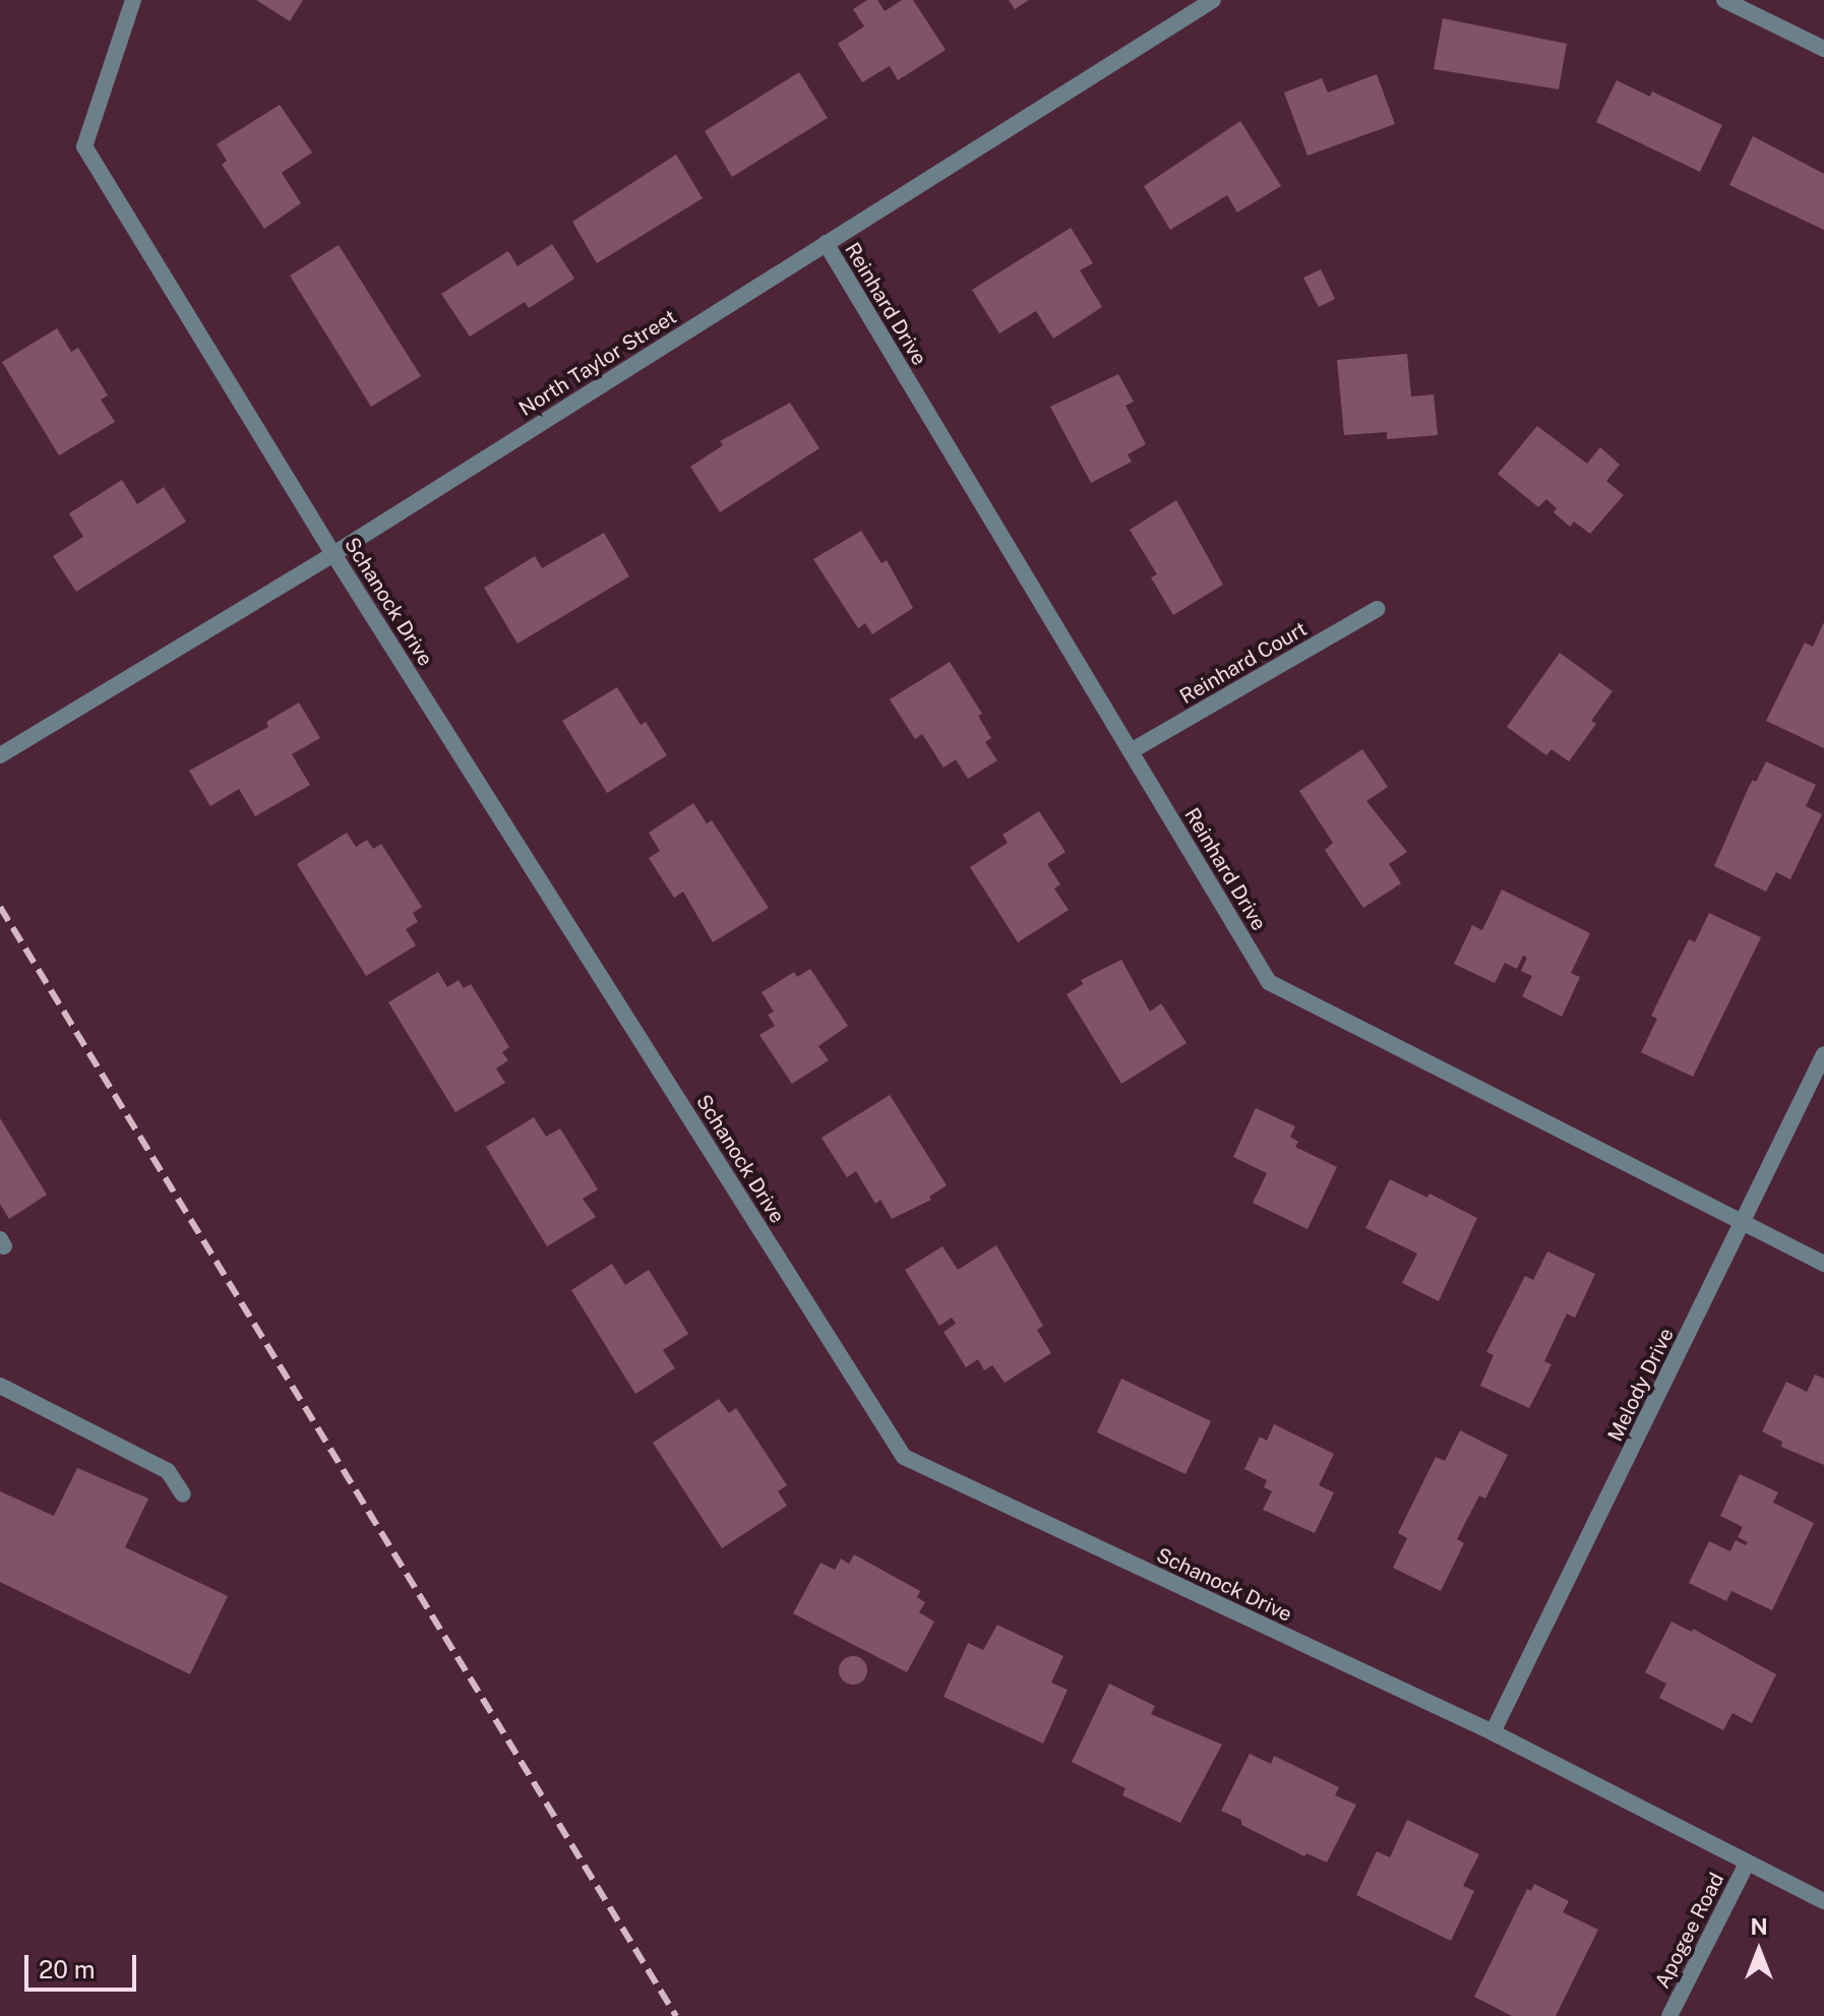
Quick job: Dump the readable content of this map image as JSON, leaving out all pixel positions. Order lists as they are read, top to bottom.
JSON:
{
  "streets": {
    "street": [
      "Reinhard Drive",
      "North Taylor Street",
      "Schanock Drive",
      "Reinhard Court",
      "Melody Drive",
      "Apogee Road"
    ]
  },
  "crossings": [
    ["Reinhard Drive", "North Taylor Street"],
    ["Reinhard Drive", "Reinhard Court"],
    ["Reinhard Drive", "Melody Drive"],
    ["North Taylor Street", "Schanock Drive"],
    ["Schanock Drive", "Melody Drive"],
    ["Schanock Drive", "Apogee Road"]
  ],
  "scale_bar": "20 m",
  "north": "top"
}
